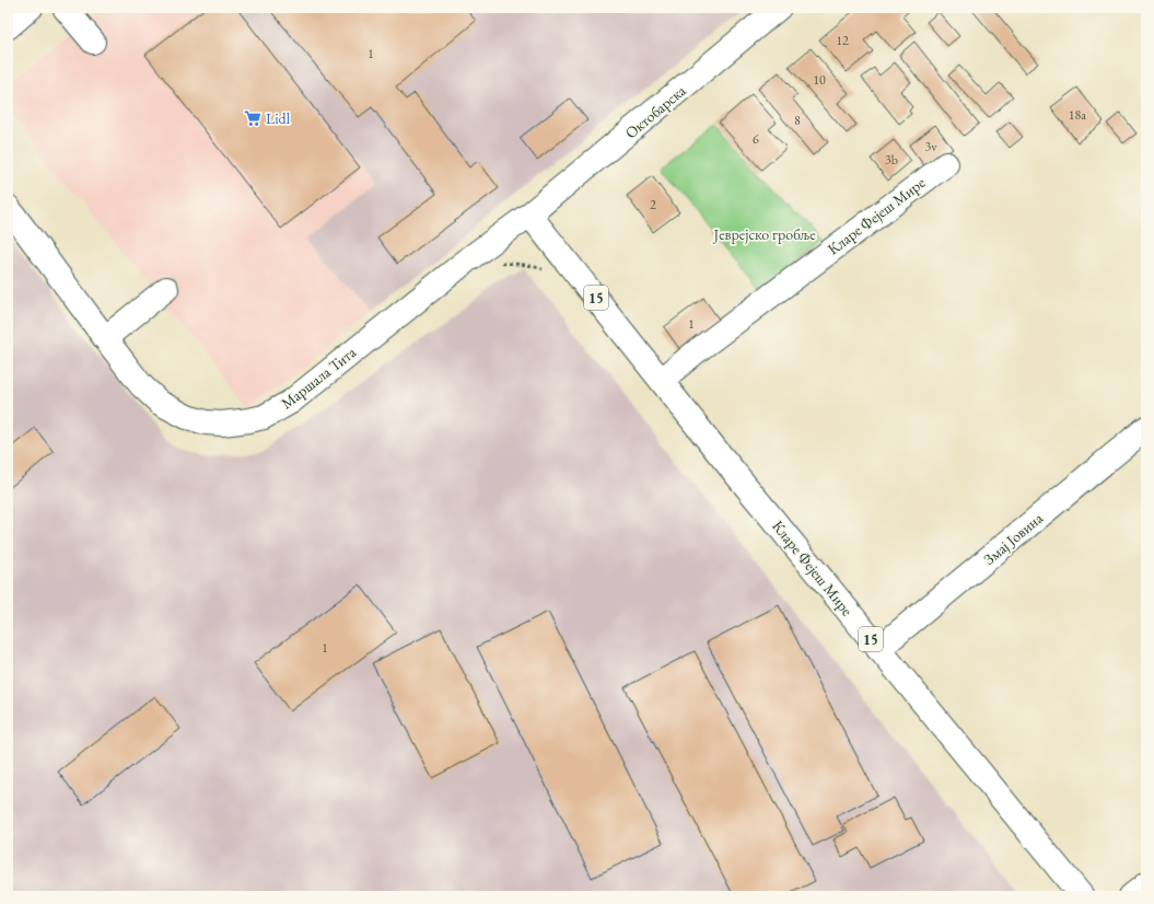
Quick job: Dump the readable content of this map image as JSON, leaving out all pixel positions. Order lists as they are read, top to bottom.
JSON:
{
  "streets": {
    "street": [
      "Октобарска",
      "Кларе Фејеш Мире",
      "15",
      "Маршала Тита",
      "Змај Јовина"
    ]
  },
  "crossings": [
    ["Октобарска", "Кларе Фејеш Мире"],
    ["Октобарска", "Маршала Тита"],
    ["Кларе Фејеш Мире", "Маршала Тита"],
    ["Кларе Фејеш Мире", "Змај Јовина"]
  ],
  "parks": ["Јеврејско гробље"],
  "places": {
    "supermarket": ["Lidl"]
  },
  "house_numbers": [
    "12",
    "1",
    "10",
    "18a",
    "8",
    "6",
    "3v",
    "3b",
    "2",
    "1",
    "1"
  ]
}
